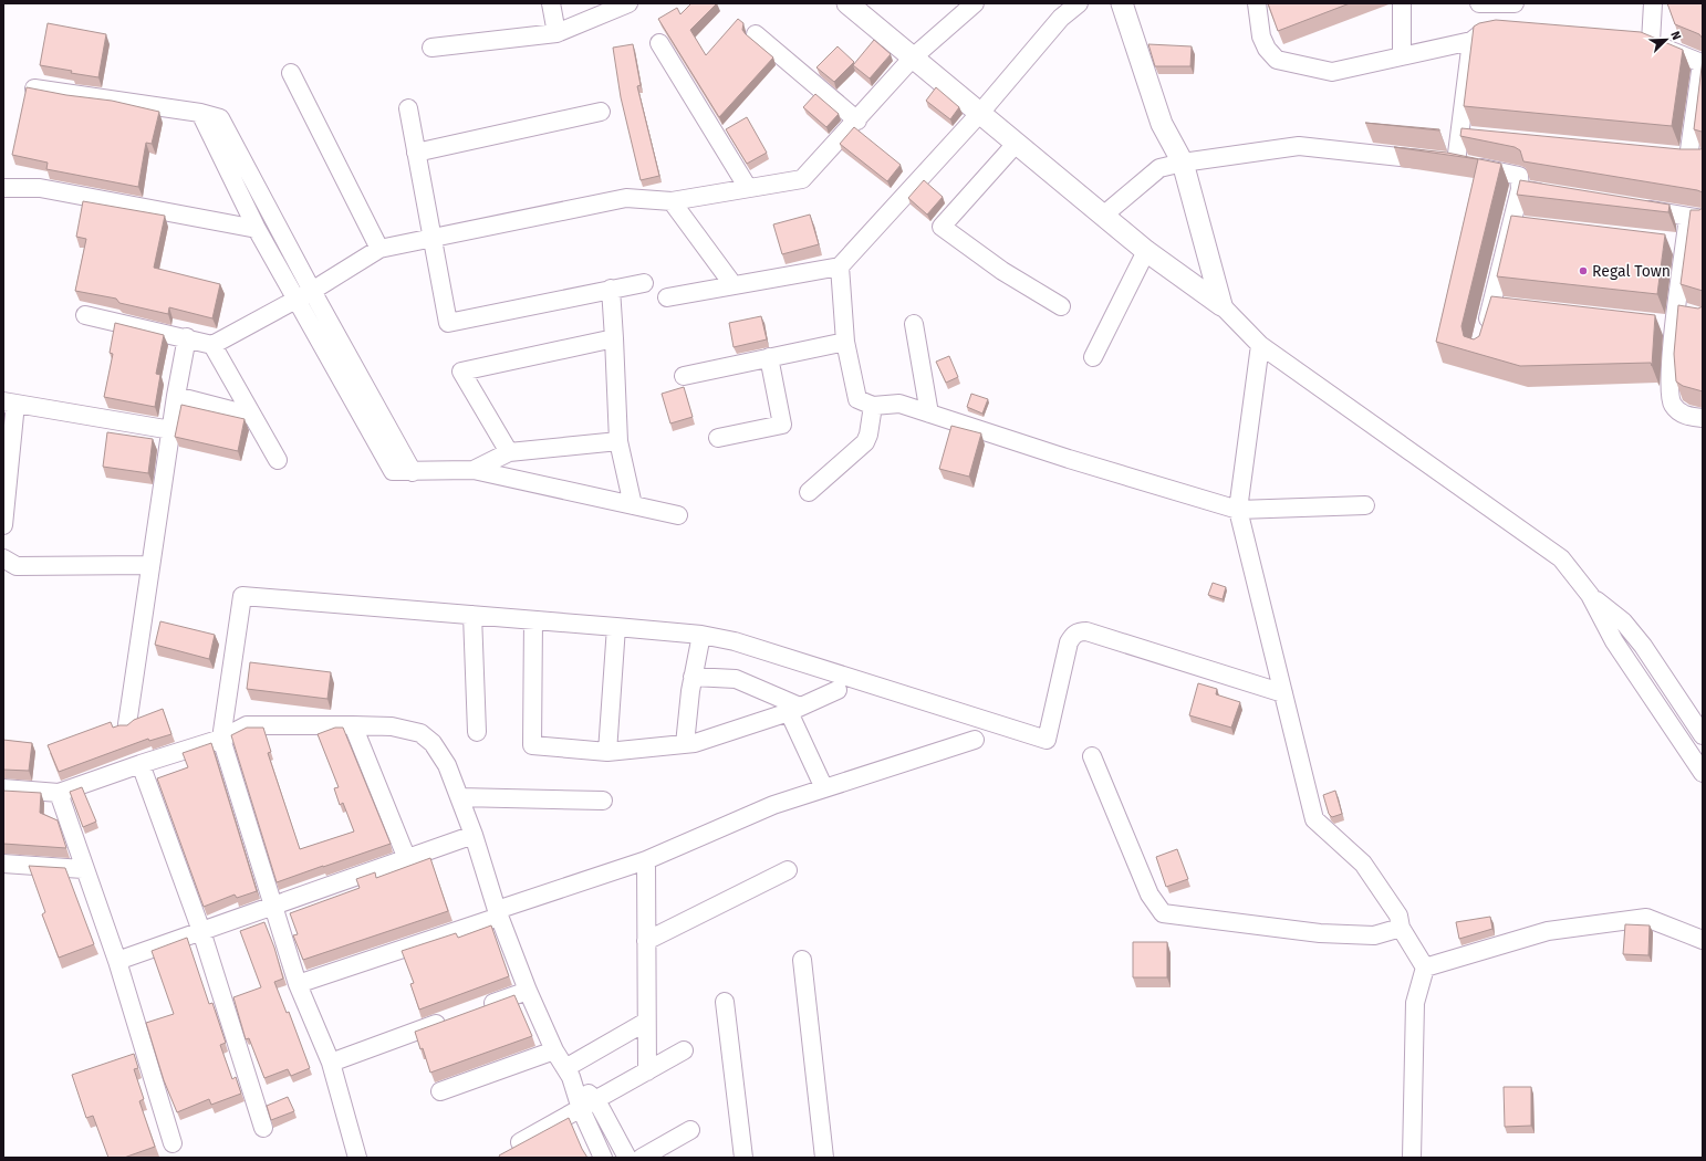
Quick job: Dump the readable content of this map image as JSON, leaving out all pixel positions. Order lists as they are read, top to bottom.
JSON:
{
  "places": ["Regal Town"],
  "north": "top right"
}
